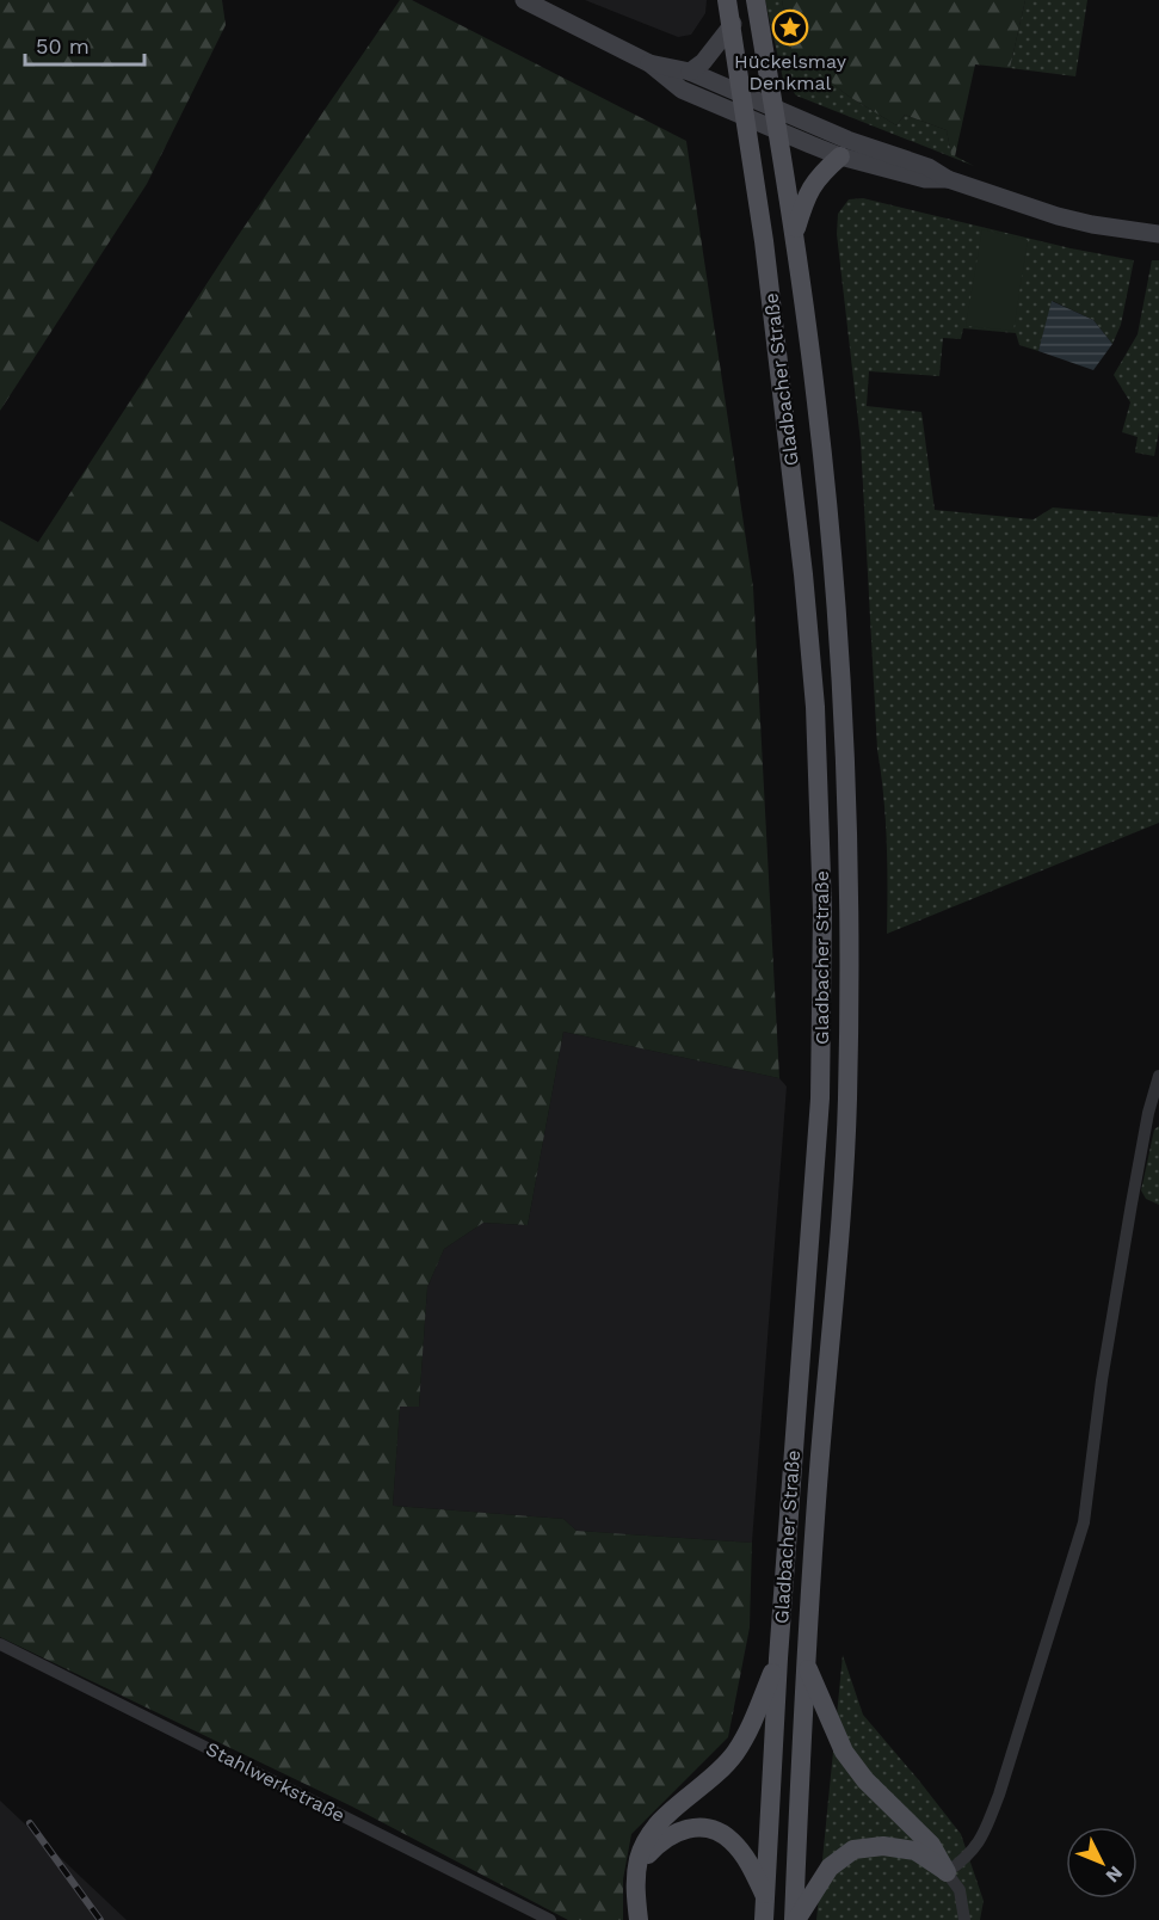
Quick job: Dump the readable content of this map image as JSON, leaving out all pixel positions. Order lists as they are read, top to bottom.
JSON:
{
  "streets": {
    "main road": ["Gladbacher Straße"],
    "street": ["Stahlwerkstraße"]
  },
  "places": {
    "place": ["Hückelsmay Denkmal"]
  },
  "scale_bar": "50 m",
  "north": "bottom right"
}
